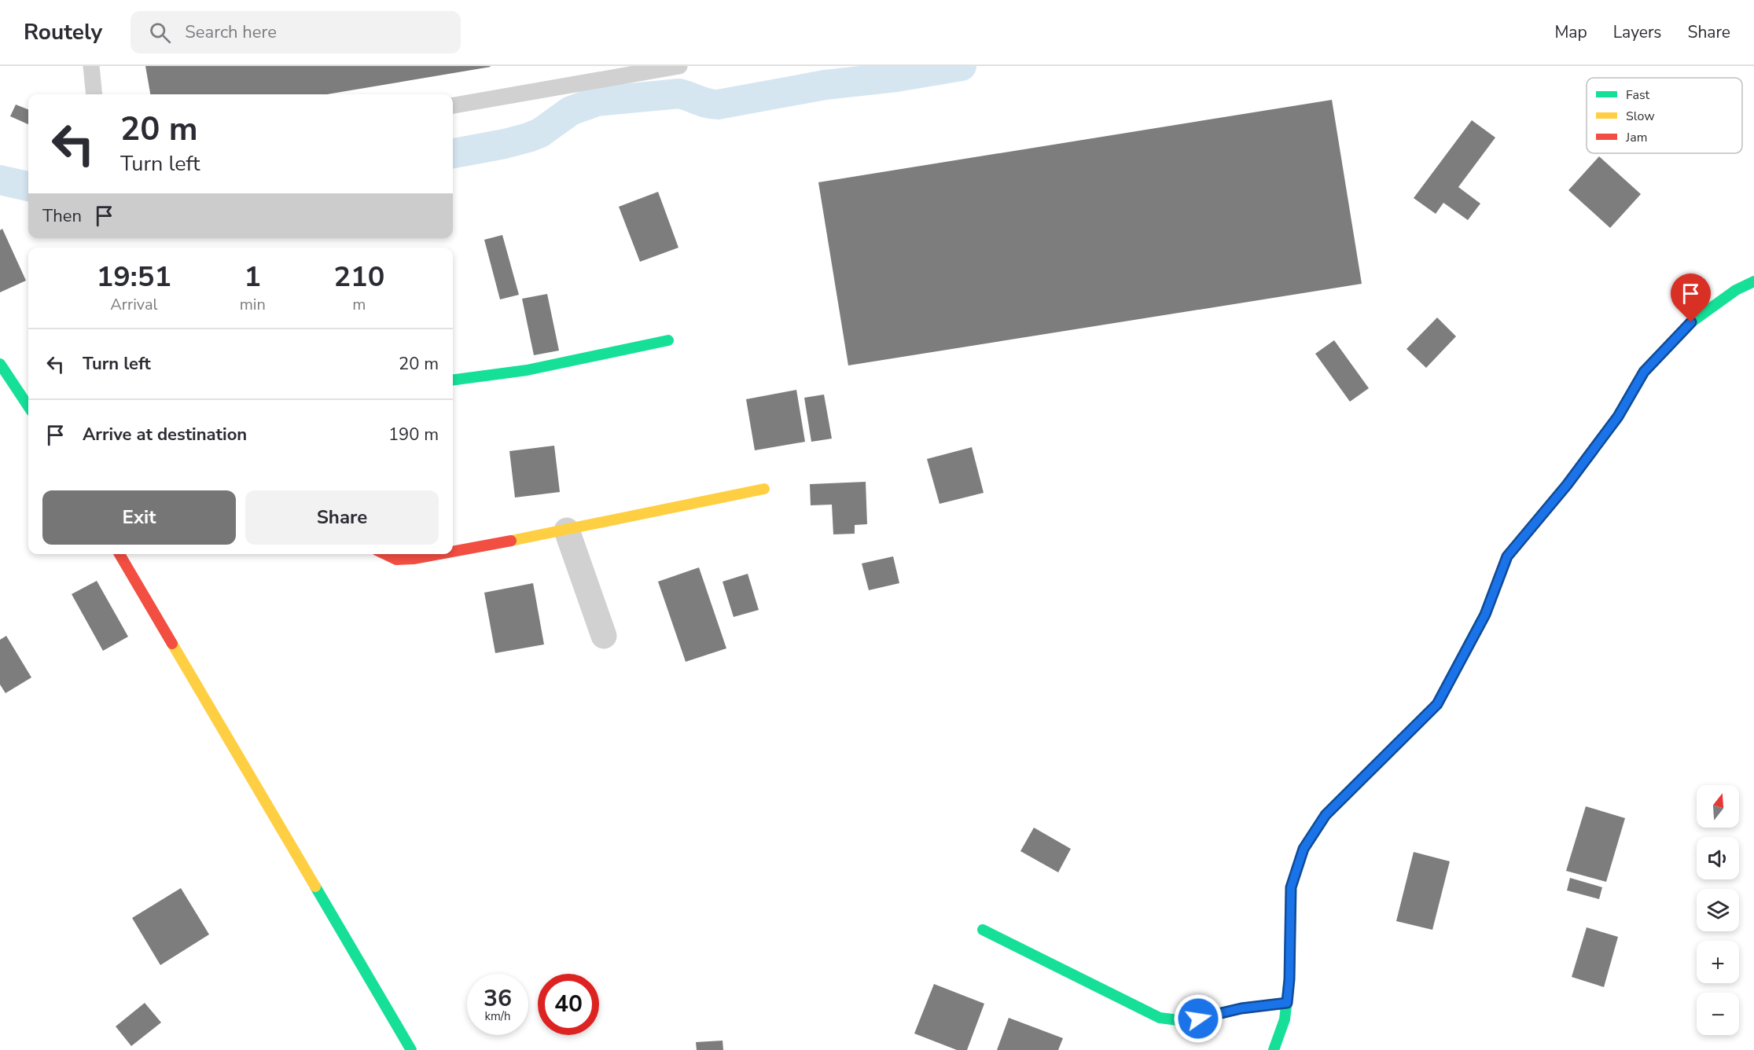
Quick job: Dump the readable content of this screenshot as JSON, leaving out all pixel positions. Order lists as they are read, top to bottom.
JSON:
{
  "legend": ["Fast", "Slow", "Jam"],
  "north": "top",
  "page": {
    "header": "Routely",
    "search": "Search here",
    "nav": ["Map", "Layers", "Share"],
    "turn": ["20 m", "Turn left"],
    "then": "Then",
    "eta": [
      "19:51",
      "Arrival",
      "1",
      "min",
      "210",
      "m"
    ],
    "list": [
      {
        "name": "Turn left",
        "value": "20 m"
      },
      {
        "name": "Arrive at destination",
        "value": "190 m"
      }
    ],
    "buttons": ["Exit", "Share"],
    "map_buttons": ["+", "−"],
    "speed": "36 km/h",
    "limit": "40"
  }
}
